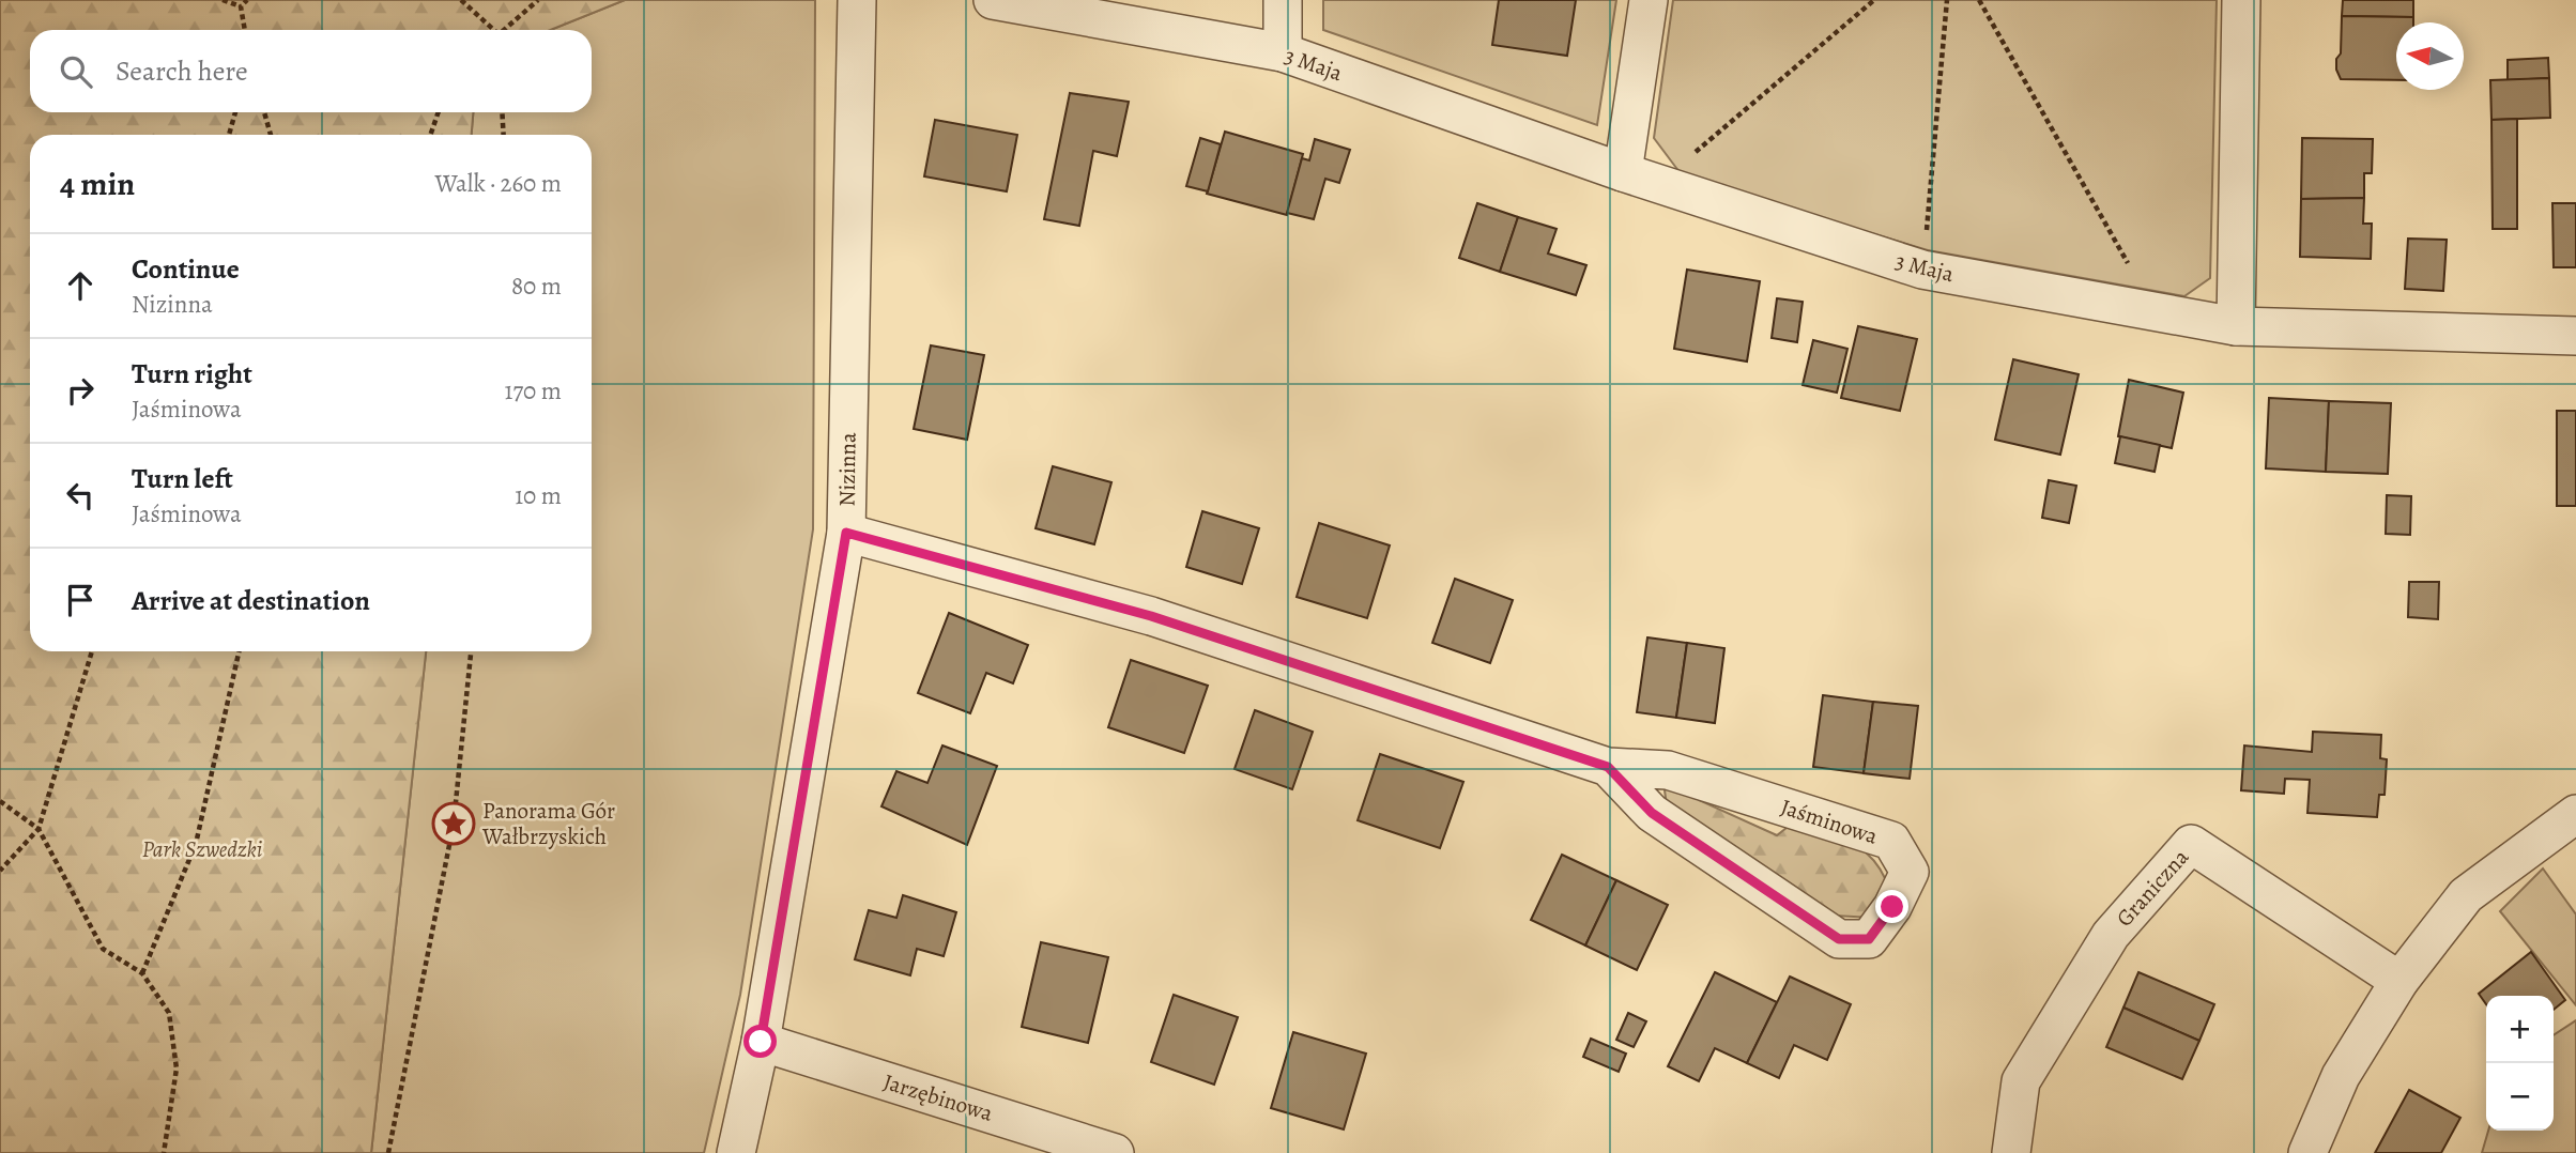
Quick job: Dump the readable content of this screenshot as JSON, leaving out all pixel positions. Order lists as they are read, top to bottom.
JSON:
{
  "streets": {
    "street": [
      "3 Maja",
      "Nizinna",
      "Jaśminowa",
      "Graniczna",
      "Jarzębinowa"
    ]
  },
  "crossings": [
    ["Nizinna", "Jaśminowa"],
    ["Nizinna", "Jarzębinowa"]
  ],
  "parks": ["Park Szwedzki"],
  "places": {
    "place": ["Panorama Gór Wałbrzyskich"]
  },
  "north": "left",
  "page": {
    "search": "Search here",
    "heading": ["4 min", "Walk · 260 m"],
    "list": [
      ["Continue", "Nizinna", "80 m"],
      ["Turn right", "Jaśminowa", "170 m"],
      ["Turn left", "Jaśminowa", "10 m"],
      "Arrive at destination"
    ],
    "map_buttons": ["+", "−"]
  }
}
